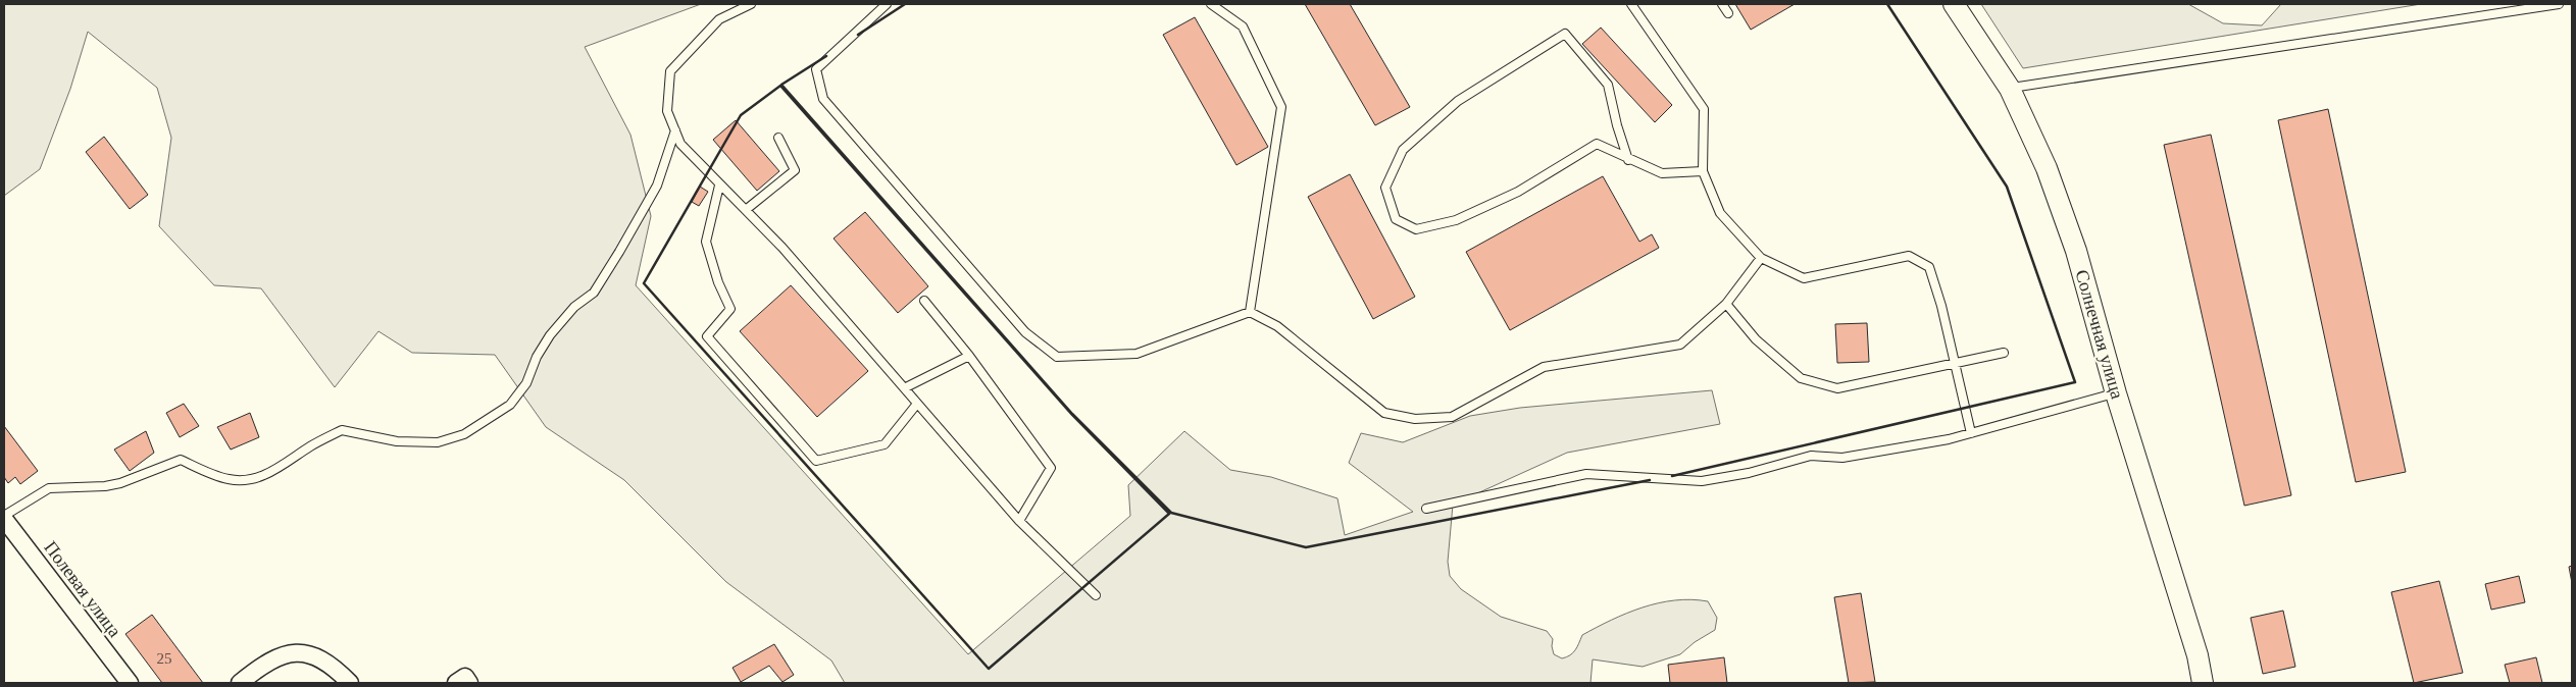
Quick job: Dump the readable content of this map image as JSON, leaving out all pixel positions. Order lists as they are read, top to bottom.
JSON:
{
  "streets": {
    "street": ["Солнечная улица", "Полевая улица"]
  },
  "house_numbers": ["25"]
}
